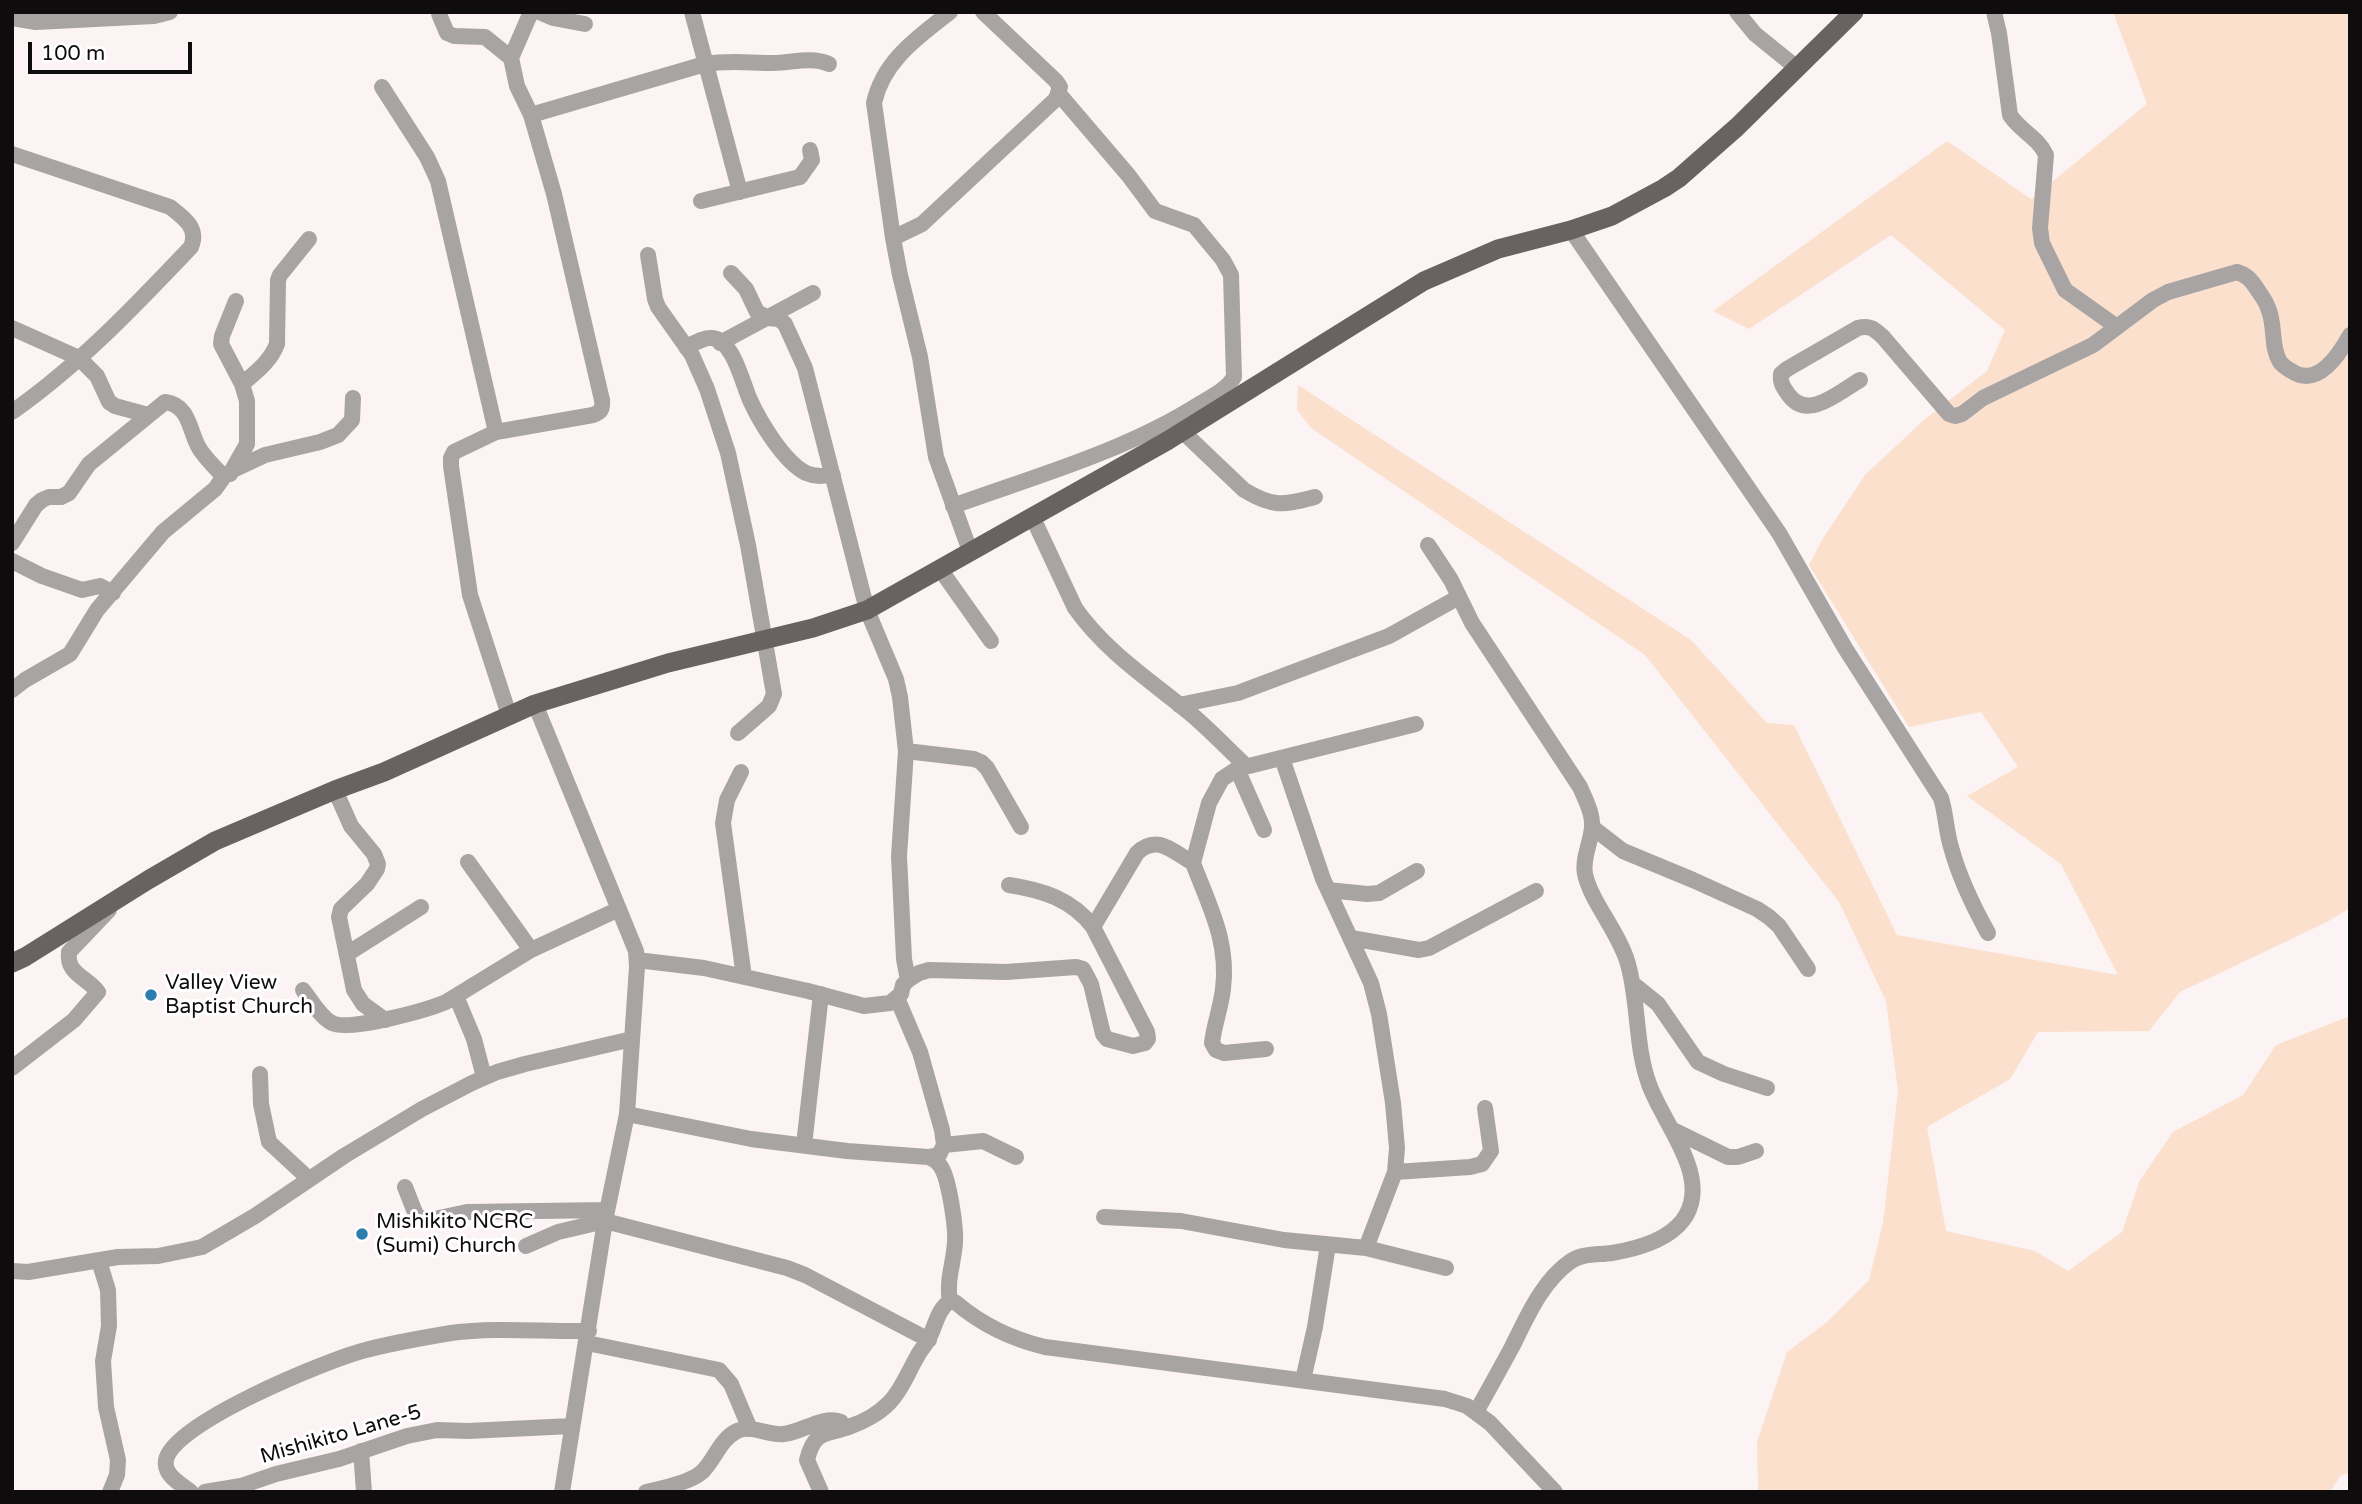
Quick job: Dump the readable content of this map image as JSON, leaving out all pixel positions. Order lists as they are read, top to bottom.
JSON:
{
  "streets": {
    "street": ["Mishikito Lane-5"]
  },
  "places": ["Valley View Baptist Church", "Mishikito NCRC (Sumi) Church"],
  "scale_bar": "100 m"
}
